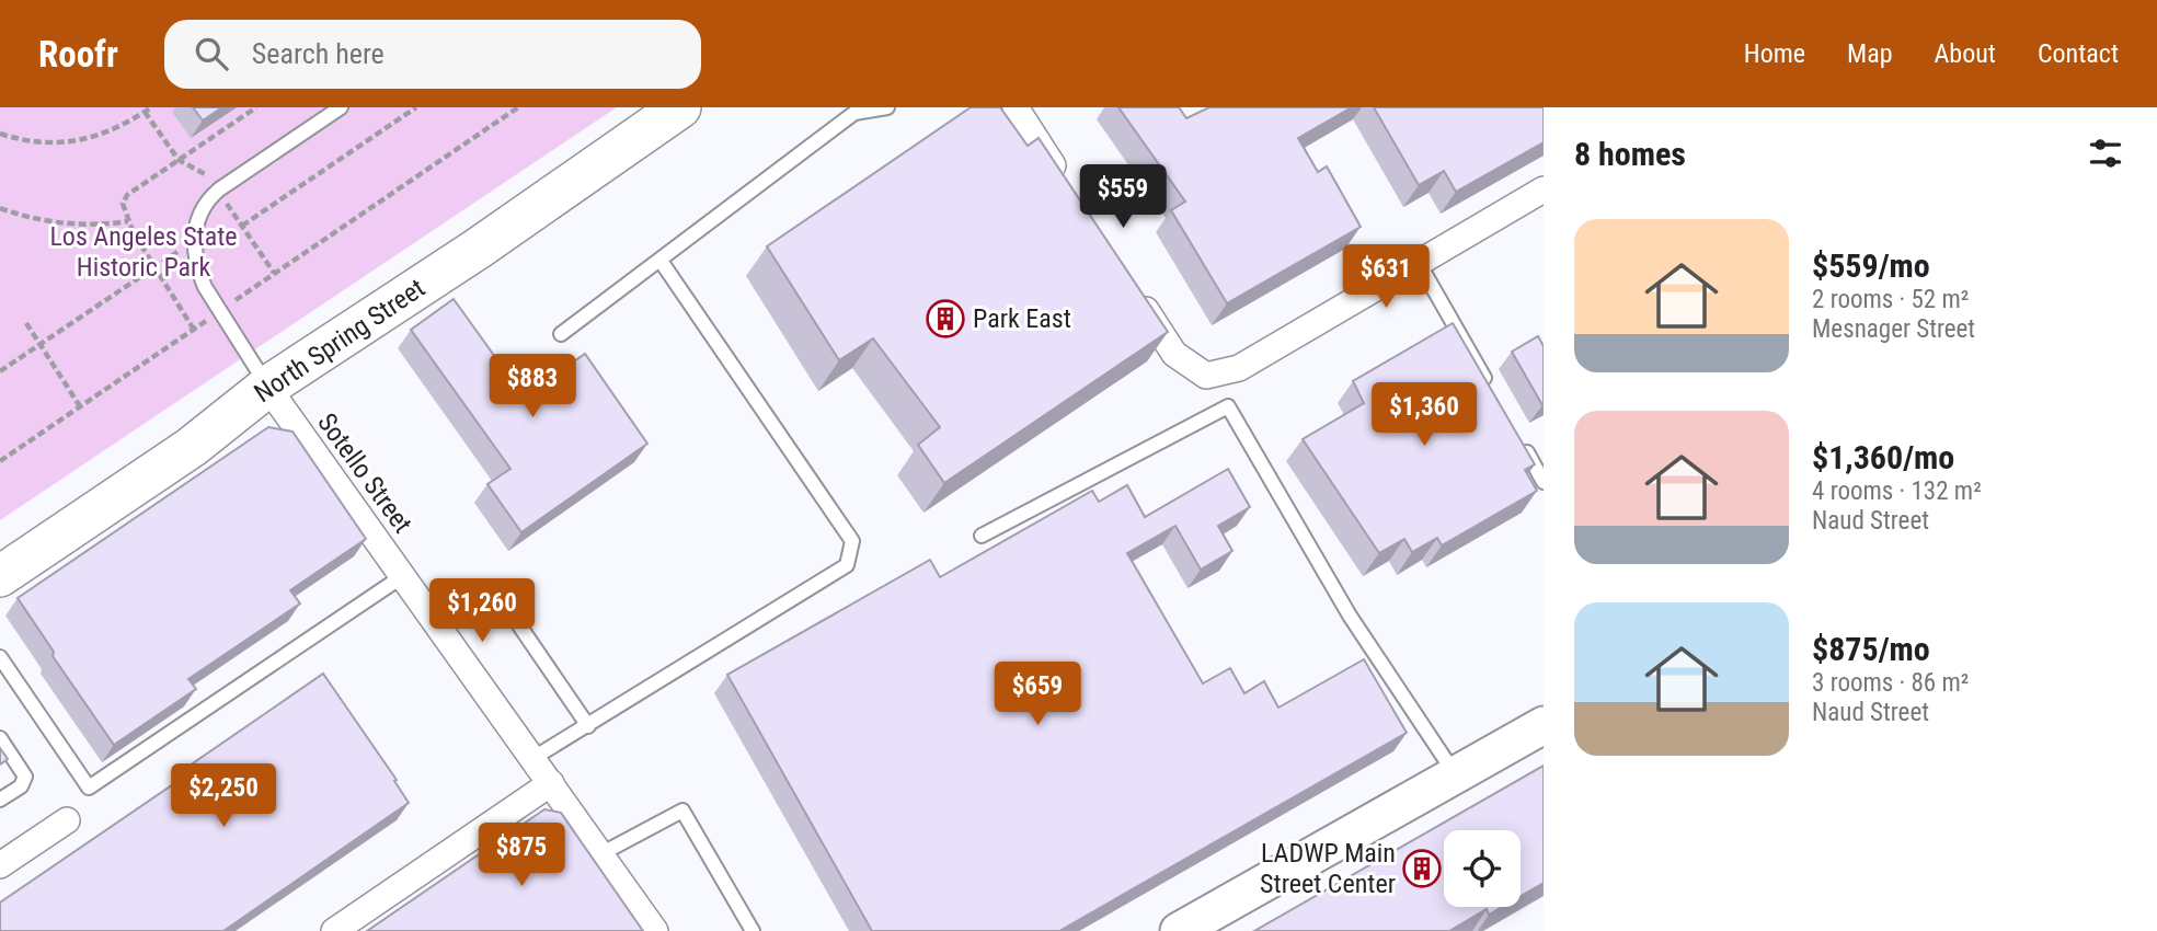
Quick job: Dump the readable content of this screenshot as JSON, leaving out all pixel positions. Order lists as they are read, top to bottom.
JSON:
{
  "streets": {
    "main road": ["North Spring Street"],
    "street": ["Sotello Street"]
  },
  "crossings": [
    ["North Spring Street", "Sotello Street"]
  ],
  "parks": ["Los Angeles State Historic Park"],
  "places": {
    "building": ["Park East", "LADWP Main Street Center"]
  },
  "page": {
    "header": "Roofr",
    "search": "Search here",
    "nav": [
      "Home",
      "Map",
      "About",
      "Contact"
    ],
    "heading": "8 homes",
    "price": [
      "$559",
      "$631",
      "$883",
      "$1,360",
      "$1,260",
      "$659",
      "$2,250",
      "$875"
    ],
    "list": [
      {
        "name": "$559/mo",
        "note": "2 rooms · 52 m² · Mesnager Street"
      },
      {
        "name": "$1,360/mo",
        "note": "4 rooms · 132 m² · Naud Street"
      },
      {
        "name": "$875/mo",
        "note": "3 rooms · 86 m² · Naud Street"
      }
    ]
  }
}
